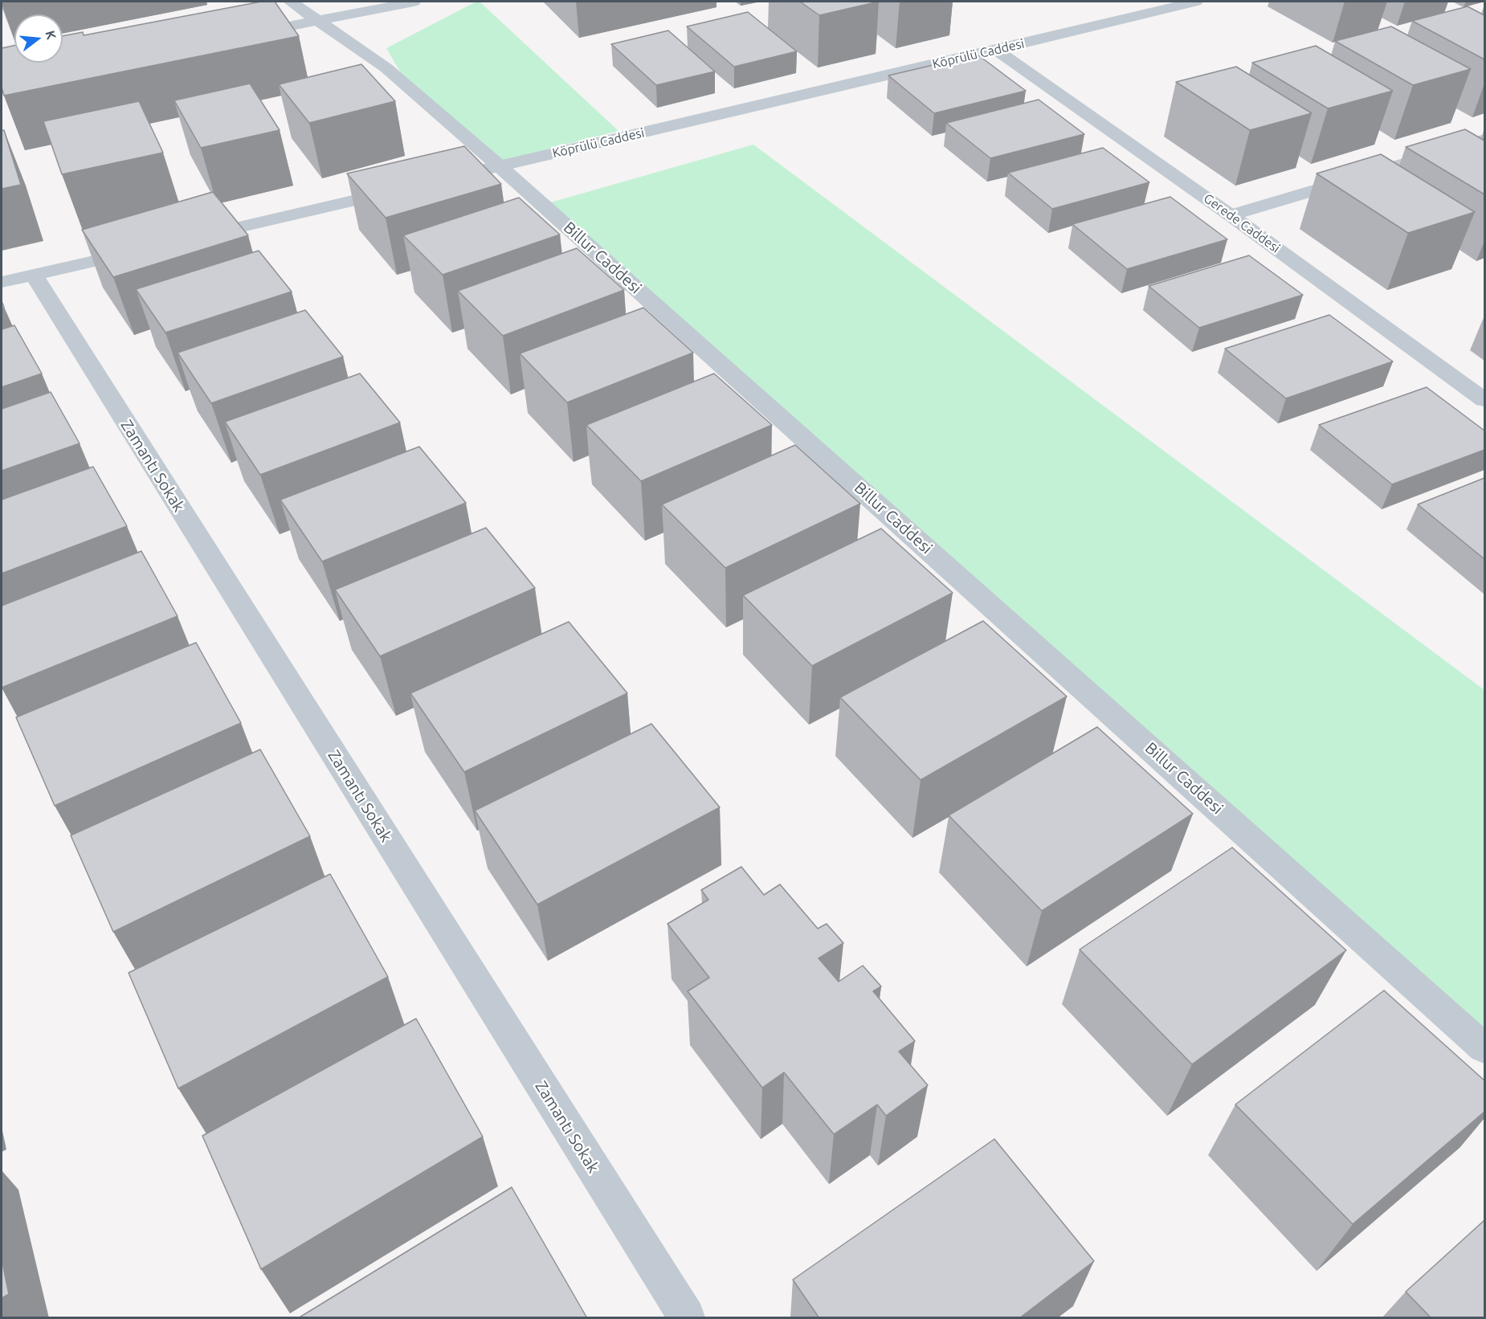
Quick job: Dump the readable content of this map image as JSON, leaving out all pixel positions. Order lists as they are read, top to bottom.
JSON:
{
  "streets": {
    "street": [
      "Köprülü Caddesi",
      "Gerede Caddesi",
      "Billur Caddesi",
      "Zamantı Sokak"
    ]
  },
  "crossings": [
    ["Köprülü Caddesi", "Gerede Caddesi"],
    ["Köprülü Caddesi", "Billur Caddesi"]
  ],
  "north": "right"
}
